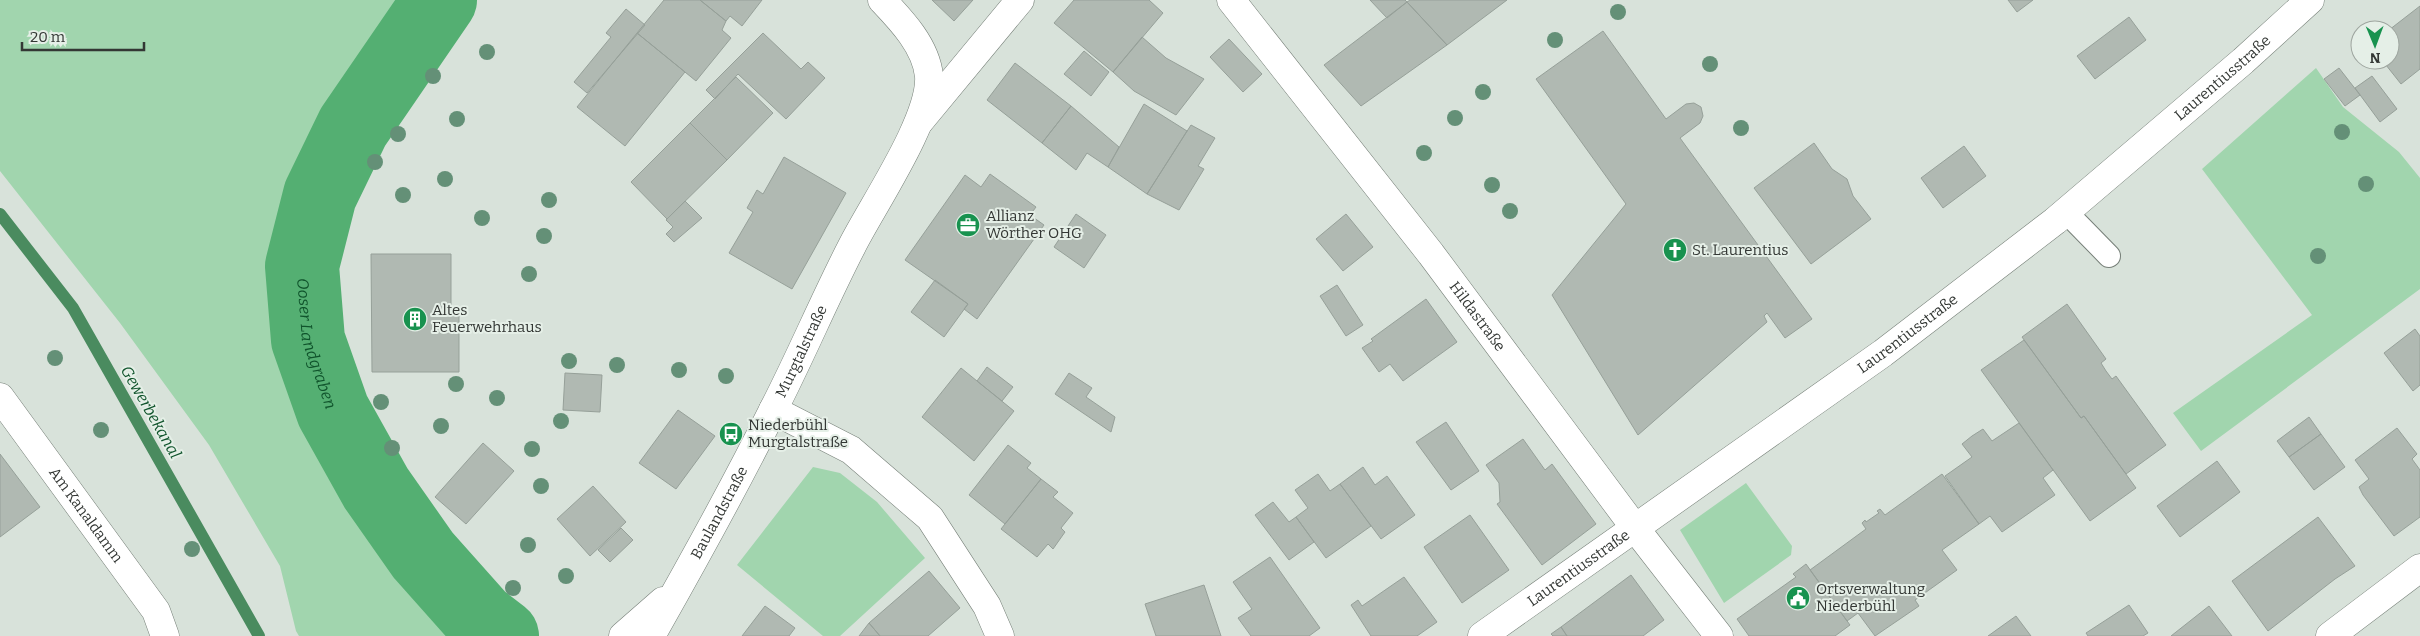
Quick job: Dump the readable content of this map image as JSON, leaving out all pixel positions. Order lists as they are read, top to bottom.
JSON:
{
  "streets": {
    "street": [
      "Laurentiusstraße",
      "Hildastraße",
      "Murgtalstraße",
      "Baulandstraße",
      "Am Kanaldamm"
    ]
  },
  "crossings": [
    ["Laurentiusstraße", "Hildastraße"],
    ["Murgtalstraße", "Baulandstraße"]
  ],
  "water": ["Ooser Landgraben", "Gewerbekanal"],
  "places": {
    "office": ["Allianz Wörther OHG"],
    "church": ["St. Laurentius"],
    "building": ["Altes Feuerwehrhaus"],
    "bus stop": ["Niederbühl Murgtalstraße"],
    "public building": ["Ortsverwaltung Niederbühl"]
  },
  "scale_bar": "20 m",
  "north": "bottom"
}
